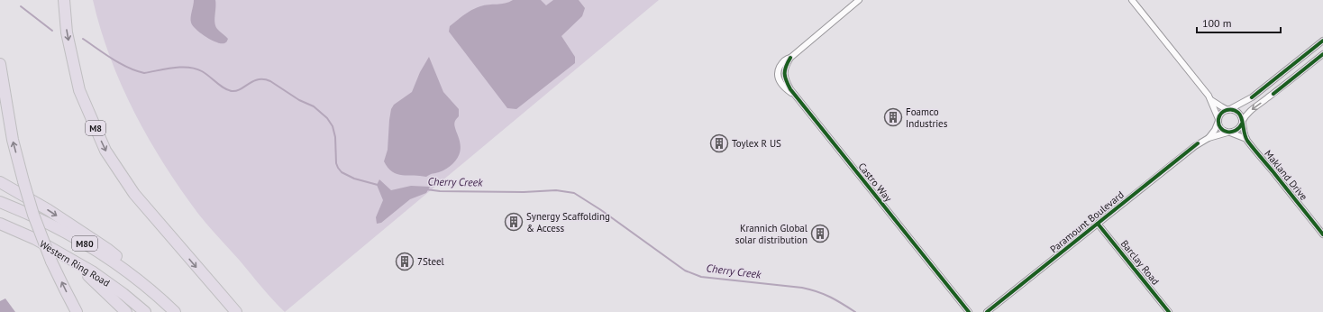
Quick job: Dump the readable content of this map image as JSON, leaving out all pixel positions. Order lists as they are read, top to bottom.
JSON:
{
  "streets": {
    "highway": ["M8", "M80", "Western Ring Road"],
    "street": [
      "Makland Drive",
      "Castro Way",
      "Paramount Boulevard",
      "Barclay Road"
    ]
  },
  "crossings": [
    ["Makland Drive", "Paramount Boulevard"],
    ["Paramount Boulevard", "Barclay Road"]
  ],
  "water": ["Cherry Creek"],
  "places": {
    "building": [
      "Foamco Industries",
      "Toylex R US",
      "Synergy Scaffolding & Access",
      "Krannich Global solar distribution",
      "7Steel"
    ]
  },
  "scale_bar": "100 m"
}
